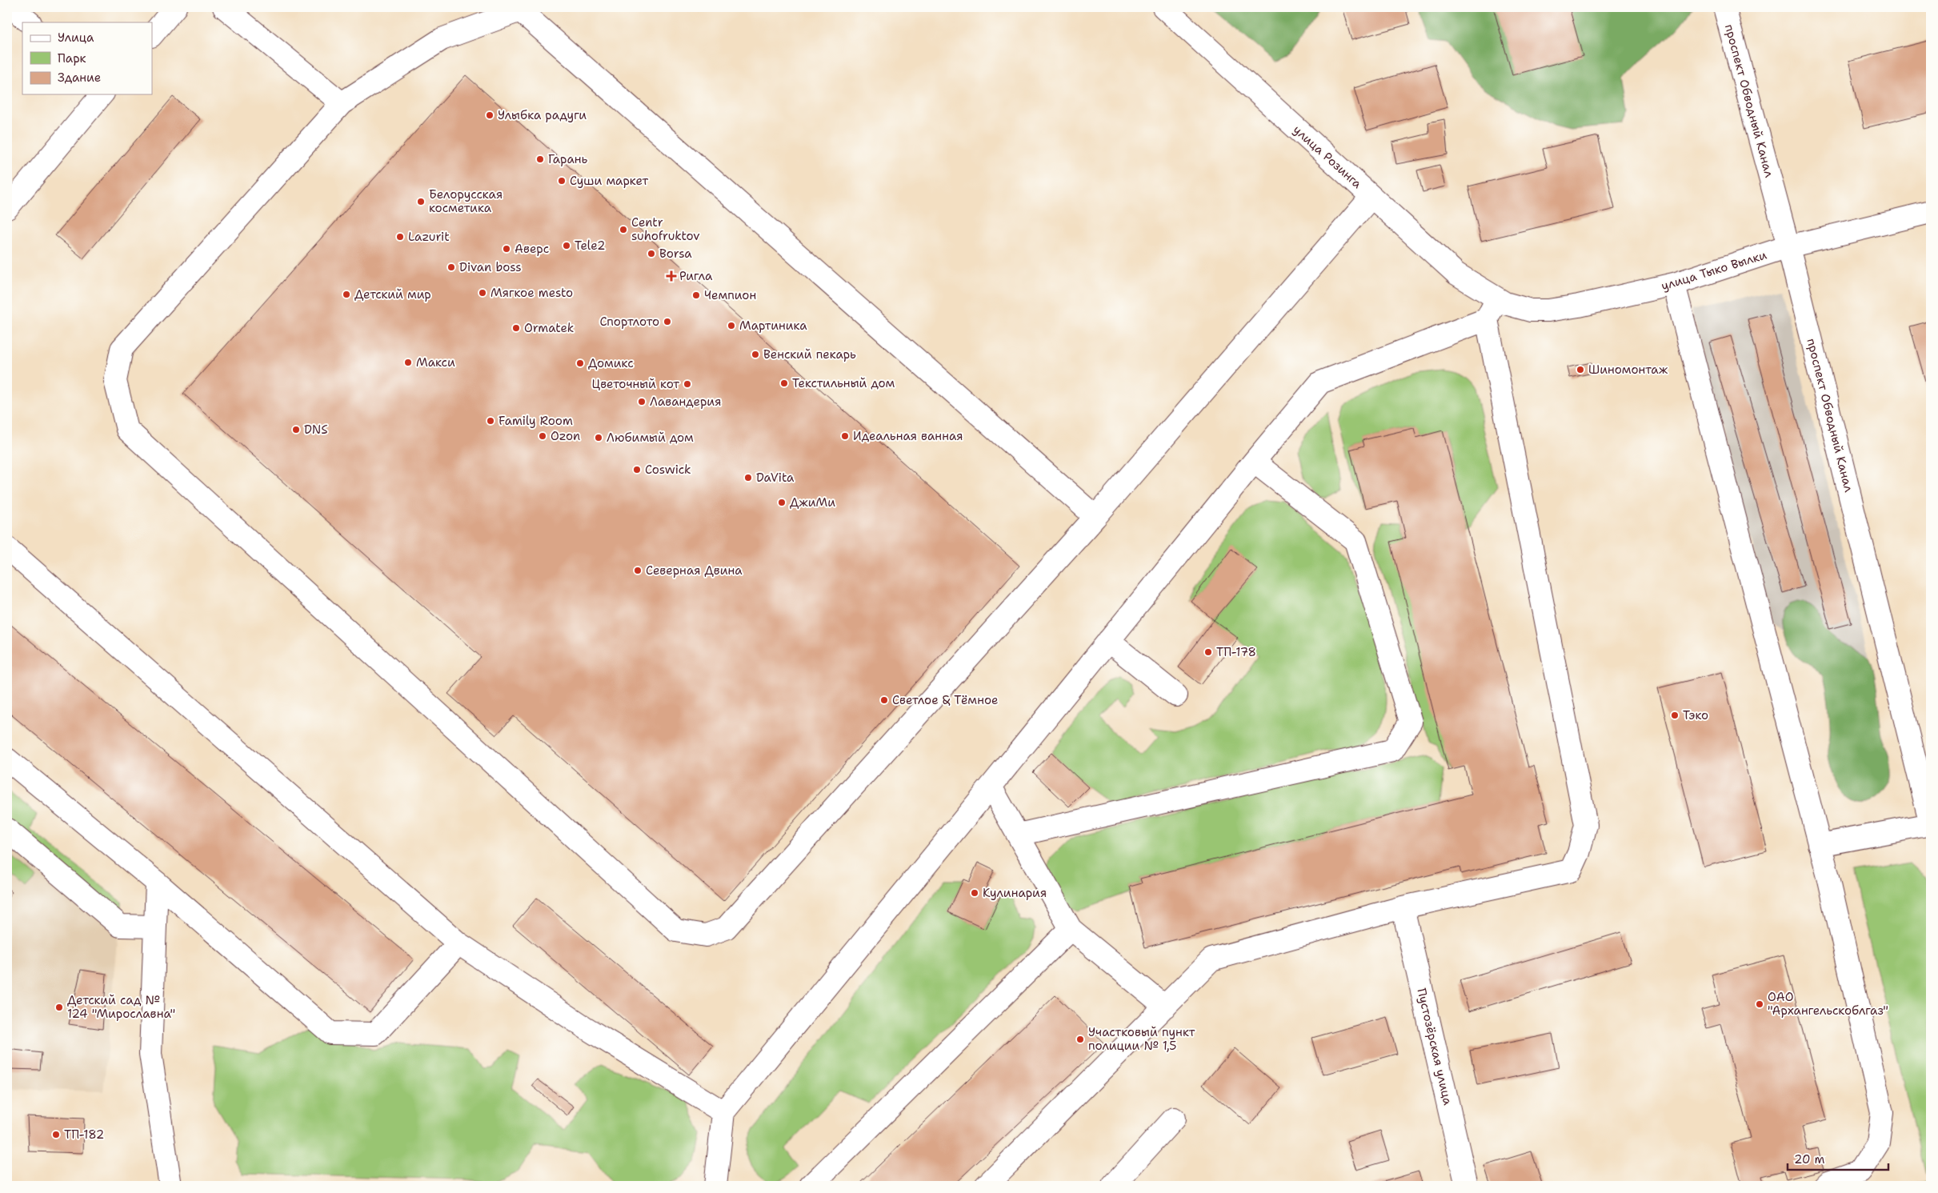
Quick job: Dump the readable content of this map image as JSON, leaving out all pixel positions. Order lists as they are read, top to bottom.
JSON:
{
  "streets": {
    "street": [
      "проспект Обводный Канал",
      "улица Розинга",
      "улица Тыко Вылки",
      "Пустозёрская улица"
    ]
  },
  "crossings": [
    ["проспект Обводный Канал", "улица Тыко Вылки"],
    ["улица Розинга", "улица Тыко Вылки"]
  ],
  "places": {
    "other": [
      "Улыбка радуги",
      "Гарань",
      "Суши маркет",
      "Белорусская косметика",
      "Centr suhofruktov",
      "Lazurit",
      "Tele2",
      "Аверс",
      "Borsa",
      "Divan boss",
      "Мягкое mesto",
      "Детский мир",
      "Чемпион",
      "Спортлото",
      "Мартиника",
      "Ormatek",
      "Венский пекарь",
      "Макси",
      "Домикс",
      "Шиномонтаж",
      "Текстильный дом",
      "Цветочный кот",
      "Лавандерия",
      "Family Room",
      "DNS",
      "Ozon",
      "Идеальная ванная",
      "Любимый дом",
      "Coswick",
      "DaVita",
      "ДжиМи",
      "Северная Двина",
      "ТП-178",
      "Светлое & Тёмное",
      "Тэко",
      "Кулинария",
      "ОАО \"Архангельскоблгаз\"",
      "Детский сад № 124 \"Мирославна\"",
      "Участковый пункт полиции № 1,5",
      "ТП-182"
    ],
    "health": ["Ригла"]
  },
  "legend": ["Улица", "Парк", "Здание"],
  "scale_bar": "20 m"
}
